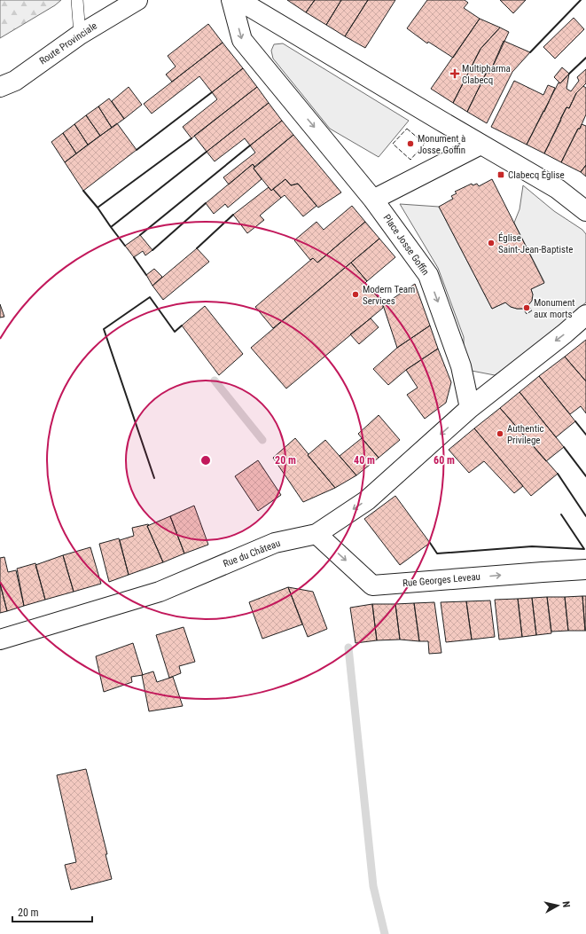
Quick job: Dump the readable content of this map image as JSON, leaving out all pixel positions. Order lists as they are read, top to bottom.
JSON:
{
  "streets": {
    "street": [
      "Route Provinciale",
      "Place Josse Goffin",
      "Rue du Château",
      "Rue Georges Leveau"
    ]
  },
  "crossings": [
    ["Place Josse Goffin", "Rue du Château"],
    ["Rue du Château", "Rue Georges Leveau"]
  ],
  "one_way": ["Place Josse Goffin", "Rue du Château", "Rue Georges Leveau"],
  "places": {
    "health": ["Multipharma Clabecq"],
    "other": [
      "Monument à Josse Goffin",
      "Église Saint-Jean-Baptiste",
      "Modern Team Services",
      "Monument aux morts",
      "Authentic Privilege"
    ],
    "transit": ["Clabecq Église"]
  },
  "scale_bar": "20 m",
  "north": "right",
  "rings": ["20 m", "40 m", "60 m"]
}
